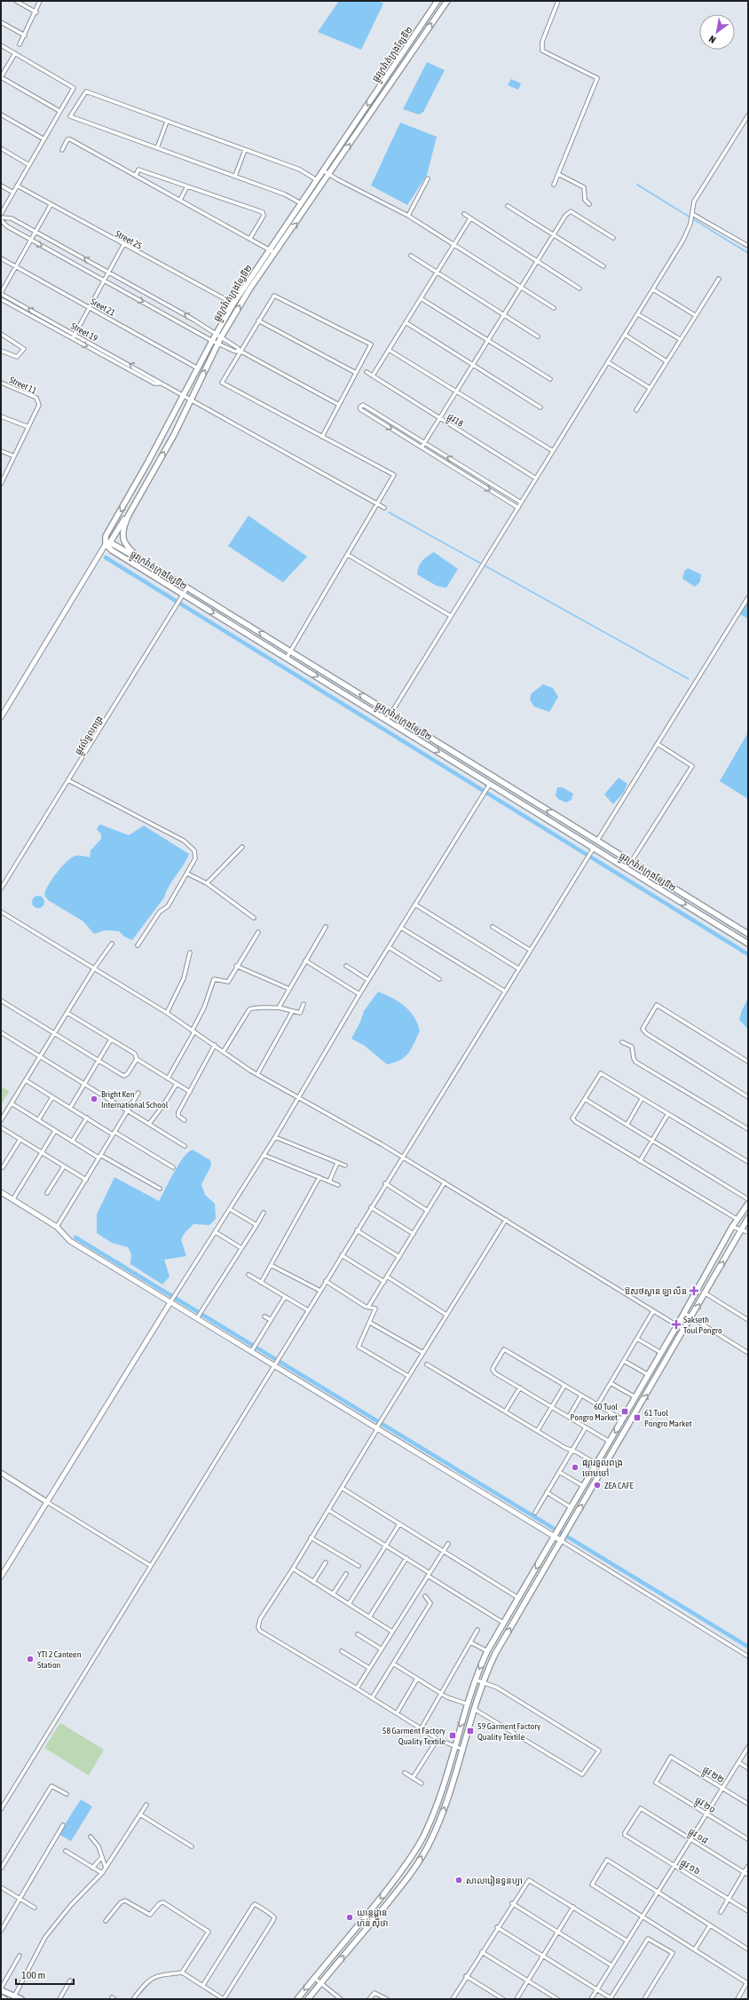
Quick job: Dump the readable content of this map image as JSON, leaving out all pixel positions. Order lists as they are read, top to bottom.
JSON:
{
  "streets": {
    "main road": ["ផ្លូវក្រវ៉ាត់ក្រុងខ្សែទី២"],
    "street": [
      "Street 25",
      "Sreet 21",
      "Street 19",
      "Street 11",
      "ផ្លូវ18",
      "ផ្លូវលំទួលពង្រ",
      "ផ្លូវ ២២",
      "ផ្លូវ ២០",
      "ផ្លូវ ១៨",
      "ផ្លូវ ១៦"
    ]
  },
  "crossings": [
    ["ផ្លូវក្រវ៉ាត់ក្រុងខ្សែទី២", "Street 25"],
    ["ផ្លូវក្រវ៉ាត់ក្រុងខ្សែទី២", "Sreet 21"],
    ["ផ្លូវក្រវ៉ាត់ក្រុងខ្សែទី២", "Street 19"],
    ["ផ្លូវក្រវ៉ាត់ក្រុងខ្សែទី២", "ផ្លូវលំទួលពង្រ"],
    ["ផ្លូវ ២២", "ផ្លូវ ២០"],
    ["ផ្លូវ ១៨", "ផ្លូវ ១៦"]
  ],
  "places": {
    "other": [
      "Bright Ken International School",
      "ផ្សារទួលពង្រ ចោមចៅ",
      "ZEA CAFE",
      "YTI 2 Canteen Station",
      "សាលារៀនទួនហ្វា",
      "យាន្ដដ្ឋាន ហ៊ន ស៊ីថា"
    ],
    "health": ["ឱសថស្ថាន ឡា លីន", "Sakseth Toul Pongro"],
    "transit": [
      "60 Tuol Pongro Market",
      "61 Tuol Pongro Market",
      "59 Garment Factory Quality Textile",
      "58 Garment Factory Quality Textile"
    ]
  },
  "scale_bar": "100 m",
  "north": "bottom left"
}
